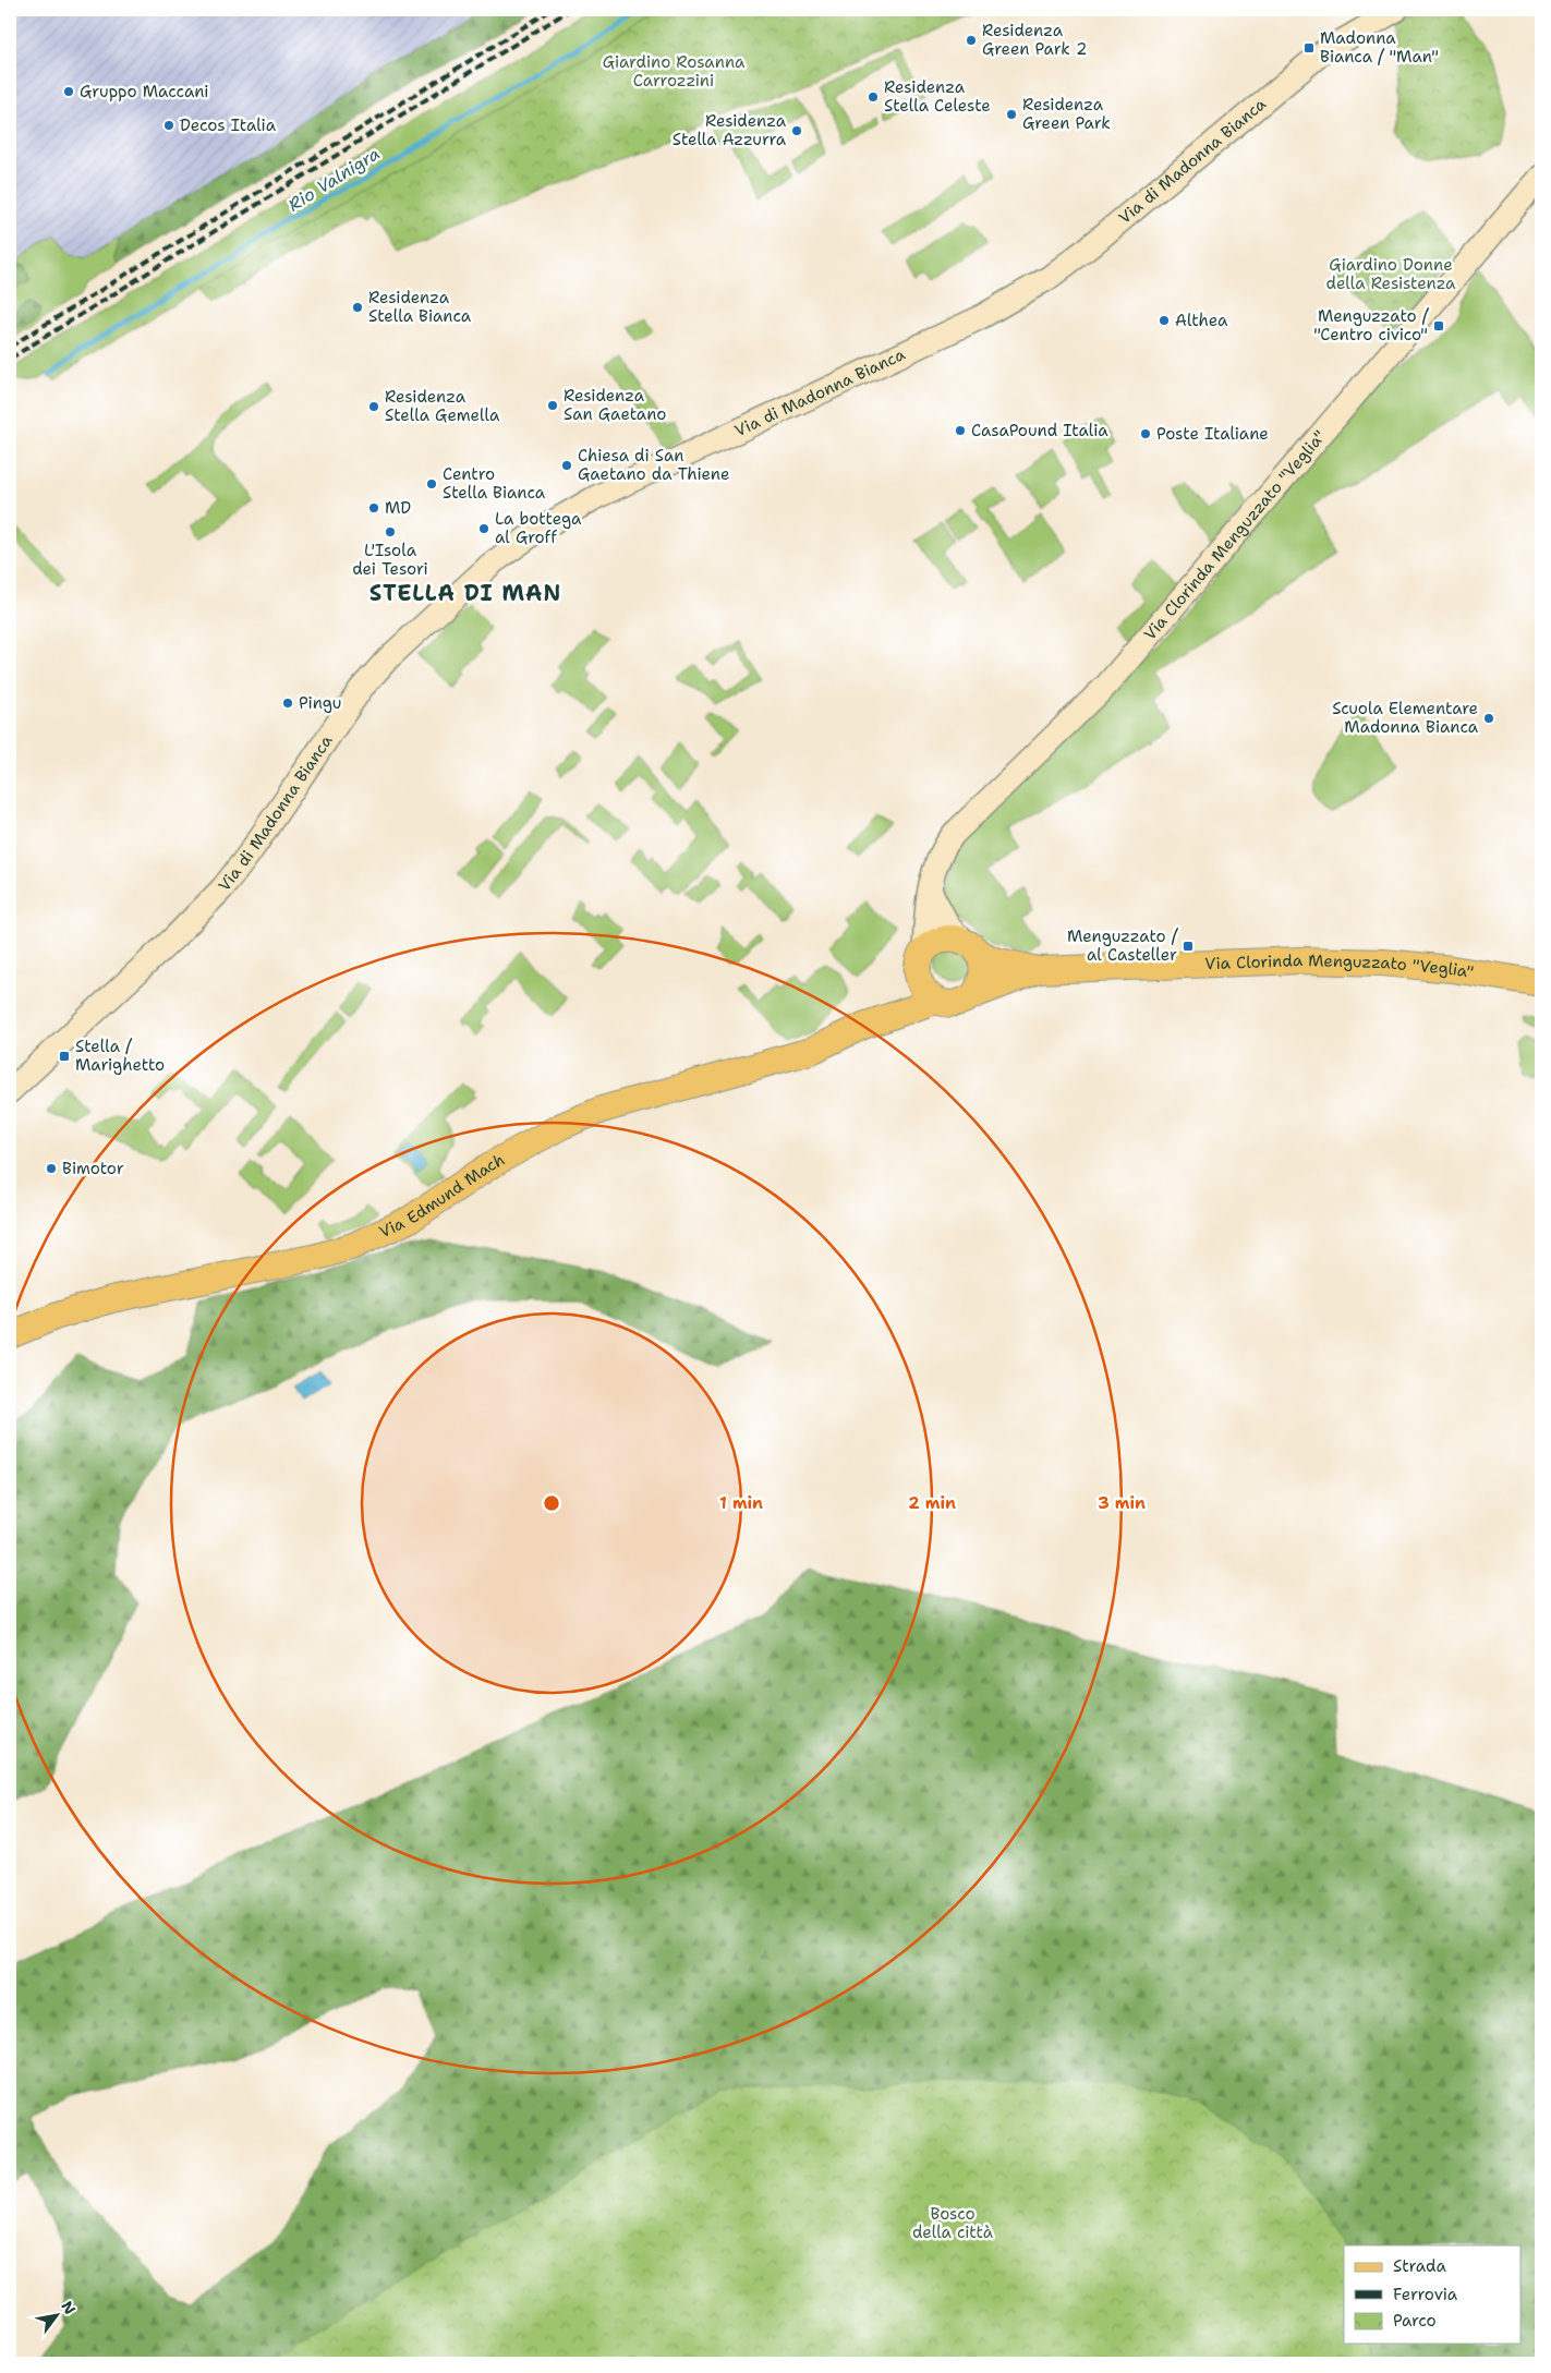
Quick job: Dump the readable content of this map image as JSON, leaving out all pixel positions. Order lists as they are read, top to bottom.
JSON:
{
  "streets": {
    "main road": ["Via di Madonna Bianca", "Via Clorinda Menguzzato \"Veglia\"", "Via Edmund Mach"]
  },
  "crossings": [
    ["Via Clorinda Menguzzato \"Veglia\"", "Via Edmund Mach"]
  ],
  "districts": ["STELLA DI MAN"],
  "water": ["Rio Valnigra"],
  "parks": ["Giardino Rosanna Carrozzini", "Giardino Donne della Resistenza", "Bosco della città"],
  "places": {
    "other": [
      "Residenza Green Park 2",
      "Gruppo Maccani",
      "Residenza Stella Celeste",
      "Residenza Green Park",
      "Decos Italia",
      "Residenza Stella Azzurra",
      "Residenza Stella Bianca",
      "Althea",
      "Residenza San Gaetano",
      "Residenza Stella Gemella",
      "CasaPound Italia",
      "Poste Italiane",
      "Chiesa di San Gaetano da Thiene",
      "Centro Stella Bianca",
      "MD",
      "La bottega al Groff",
      "L'Isola dei Tesori",
      "Pingu",
      "Scuola Elementare Madonna Bianca",
      "Bimotor"
    ],
    "transit": [
      "Madonna Bianca / \"Man\"",
      "Menguzzato / \"Centro civico\"",
      "Menguzzato / al Casteller",
      "Stella / Marighetto"
    ]
  },
  "legend": ["Strada", "Ferrovia", "Parco"],
  "north": "top right",
  "rings": ["1 min", "2 min", "3 min"]
}
